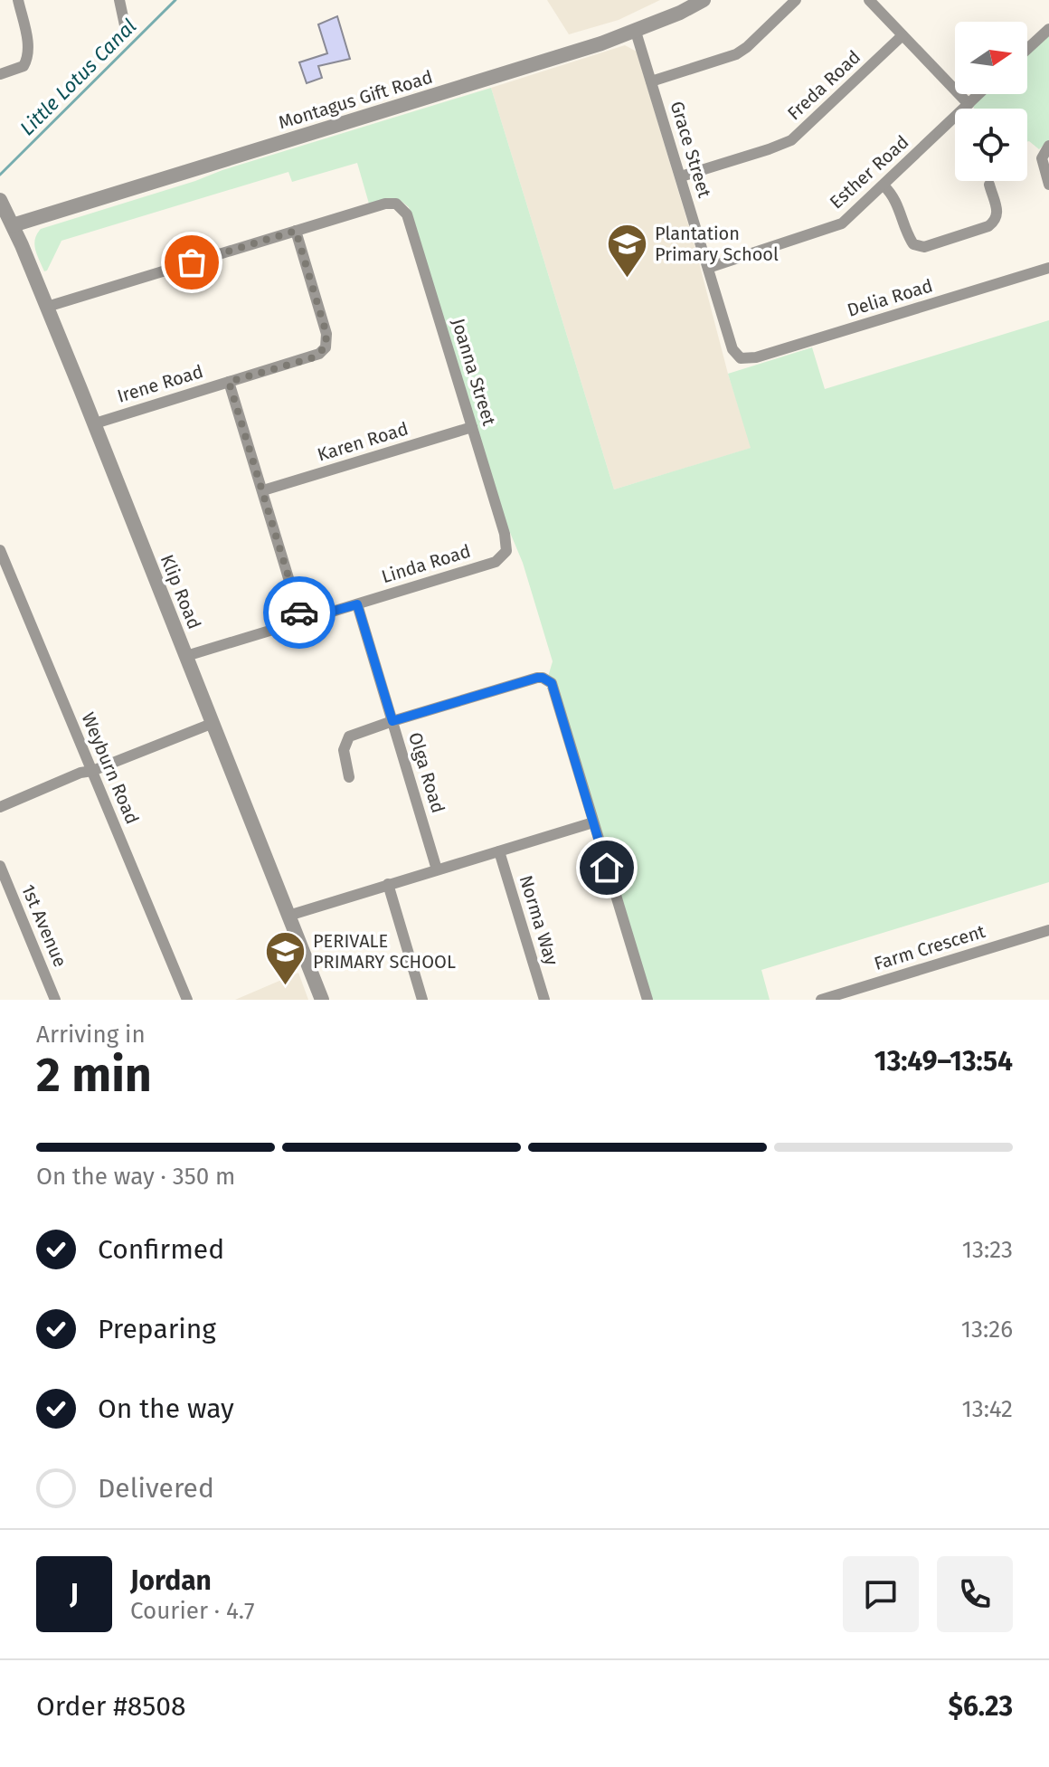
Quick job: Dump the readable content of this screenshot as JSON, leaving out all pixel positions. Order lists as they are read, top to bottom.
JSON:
{
  "streets": {
    "street": [
      "Freda Road",
      "Montagus Gift Road",
      "Grace Street",
      "Esther Road",
      "Delia Road",
      "Joanna Street",
      "Irene Road",
      "Karen Road",
      "Linda Road",
      "Klip Road",
      "Weyburn Road",
      "Olga Road",
      "Norma Way",
      "1st Avenue",
      "Farm Crescent"
    ]
  },
  "crossings": [
    ["Freda Road", "Grace Street"],
    ["Montagus Gift Road", "Grace Street"],
    ["Montagus Gift Road", "Klip Road"],
    ["Grace Street", "Esther Road"],
    ["Grace Street", "Delia Road"],
    ["Joanna Street", "Irene Road"],
    ["Joanna Street", "Karen Road"],
    ["Joanna Street", "Linda Road"],
    ["Irene Road", "Klip Road"],
    ["Linda Road", "Klip Road"],
    ["Linda Road", "Olga Road"]
  ],
  "water": ["Little Lotus Canal"],
  "places": {
    "school or university": ["Plantation Primary School", "PERIVALE PRIMARY SCHOOL"]
  },
  "north": "right",
  "page": {
    "heading": ["2 min", "Arriving in", "13:49–13:54"],
    "panel": [
      "Jordan",
      "Courier · 4.7",
      "Order #8508",
      "$6.23"
    ],
    "bar": "On the way · 350 m",
    "list": [
      ["Confirmed", "13:23"],
      ["Preparing", "13:26"],
      ["On the way", "13:42"],
      "Delivered"
    ],
    "round": "J"
  }
}
